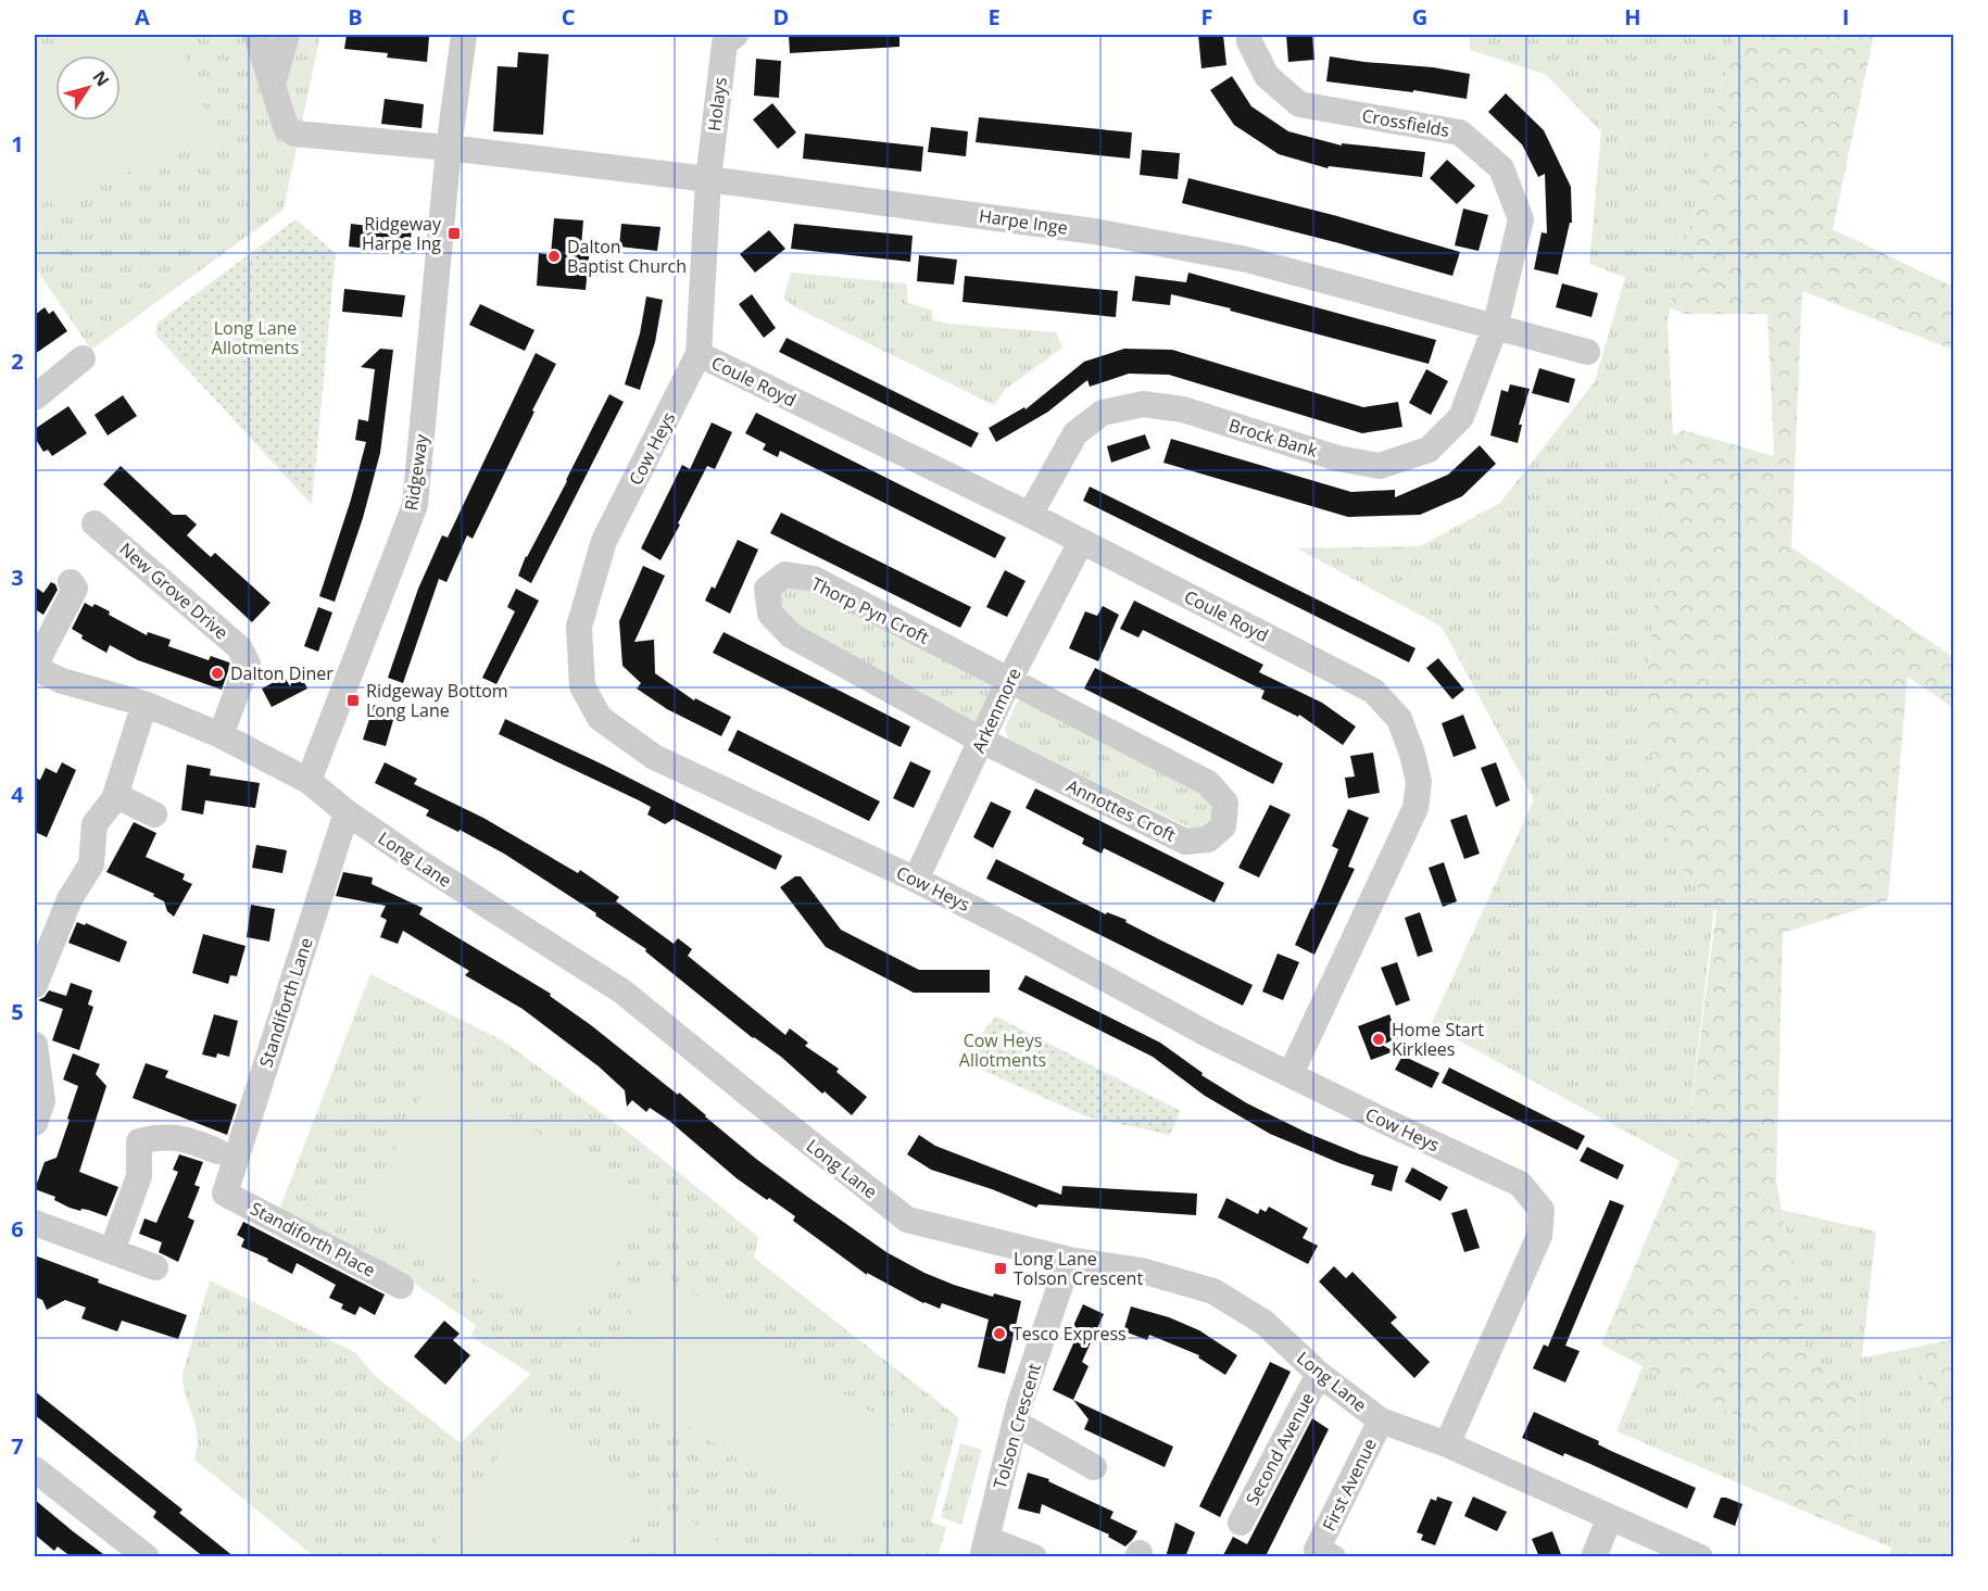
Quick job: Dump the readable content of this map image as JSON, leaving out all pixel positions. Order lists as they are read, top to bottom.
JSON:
{
  "streets": {
    "street": [
      "Holays",
      "Crossfields",
      "Harpe Inge",
      "Coule Royd",
      "Brock Bank",
      "Cow Heys",
      "Ridgeway",
      "New Grove Drive",
      "Thorp Pyn Croft",
      "Arkenmore",
      "Annottes Croft",
      "Long Lane",
      "Standiforth Lane",
      "Standiforth Place",
      "Tolson Crescent",
      "Second Avenue",
      "First Avenue"
    ]
  },
  "crossings": [
    ["Holays", "Harpe Inge"],
    ["Holays", "Cow Heys"],
    ["Crossfields", "Harpe Inge"],
    ["Crossfields", "Brock Bank"],
    ["Harpe Inge", "Brock Bank"],
    ["Harpe Inge", "Cow Heys"],
    ["Harpe Inge", "Ridgeway"],
    ["Coule Royd", "Brock Bank"],
    ["Coule Royd", "Cow Heys"],
    ["Coule Royd", "Arkenmore"],
    ["Cow Heys", "Arkenmore"],
    ["Cow Heys", "Long Lane"],
    ["Ridgeway", "Long Lane"],
    ["New Grove Drive", "Long Lane"],
    ["Thorp Pyn Croft", "Arkenmore"],
    ["Thorp Pyn Croft", "Annottes Croft"],
    ["Arkenmore", "Annottes Croft"],
    ["Long Lane", "Standiforth Lane"],
    ["Long Lane", "Tolson Crescent"],
    ["Long Lane", "Second Avenue"],
    ["Long Lane", "First Avenue"],
    ["Standiforth Lane", "Standiforth Place"]
  ],
  "parks": ["Long Lane Allotments", "Cow Heys Allotments"],
  "places": {
    "transit": ["Ridgeway Harpe Ing", "Ridgeway Bottom Long Lane", "Long Lane Tolson Crescent"],
    "other": [
      "Dalton Baptist Church",
      "Dalton Diner",
      "Home Start Kirklees",
      "Tesco Express"
    ]
  },
  "north": "top right",
  "grid": {
    "columns": [
      "A",
      "B",
      "C",
      "D",
      "E",
      "F",
      "G",
      "H",
      "I"
    ],
    "rows": [
      "1",
      "2",
      "3",
      "4",
      "5",
      "6",
      "7"
    ]
  }
}
